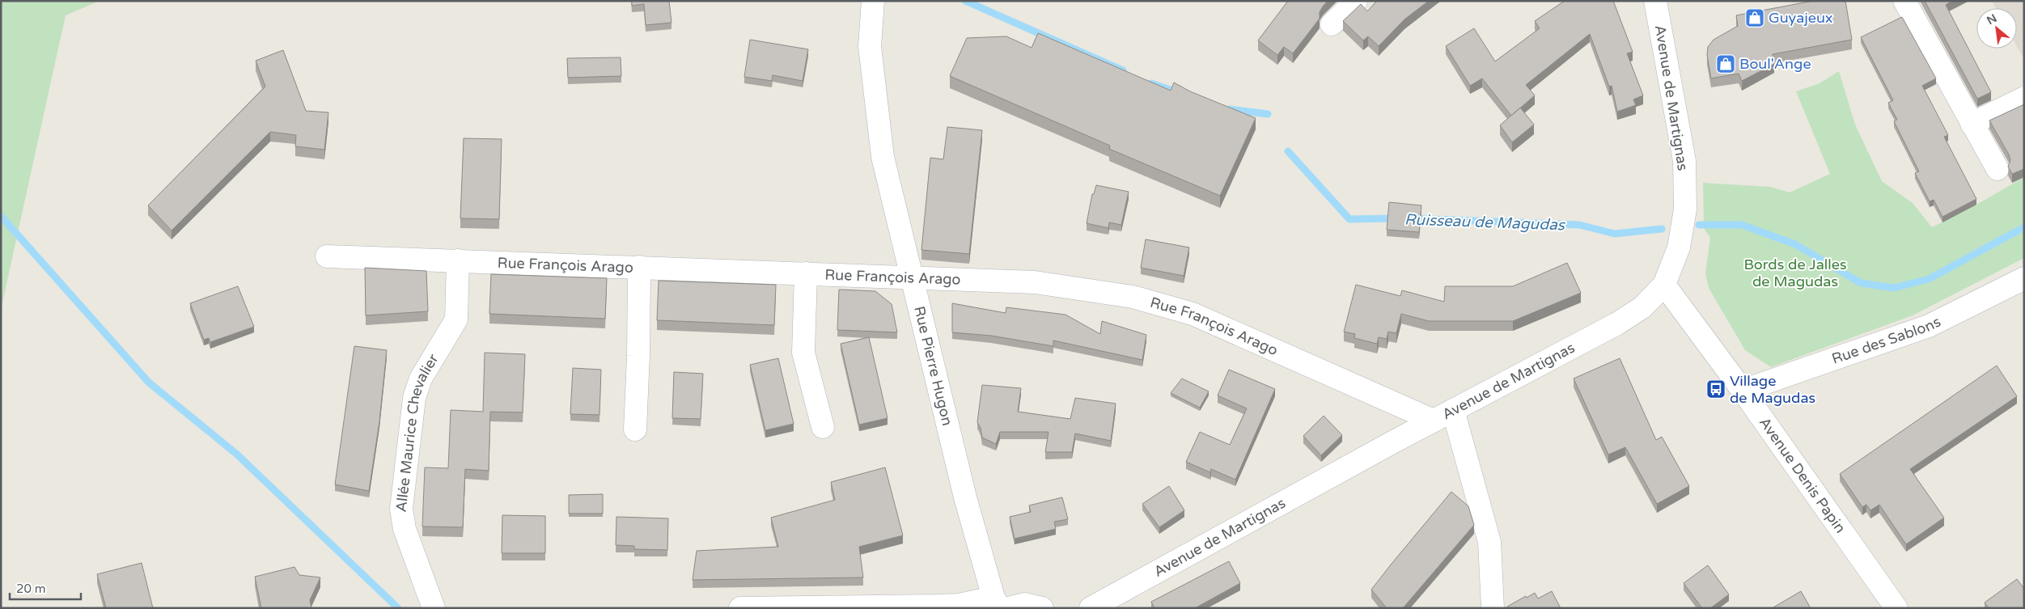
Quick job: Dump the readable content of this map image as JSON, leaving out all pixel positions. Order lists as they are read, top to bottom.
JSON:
{
  "streets": {
    "street": [
      "Avenue de Martignas",
      "Rue François Arago",
      "Rue des Sablons",
      "Rue Pierre Hugon",
      "Allée Maurice Chevalier",
      "Avenue Denis Papin"
    ]
  },
  "crossings": [
    ["Avenue de Martignas", "Rue François Arago"],
    ["Avenue de Martignas", "Avenue Denis Papin"],
    ["Rue François Arago", "Rue Pierre Hugon"],
    ["Rue François Arago", "Allée Maurice Chevalier"],
    ["Rue des Sablons", "Avenue Denis Papin"]
  ],
  "water": ["Ruisseau de Magudas"],
  "parks": ["Bords de Jalles de Magudas"],
  "places": {
    "shop": ["Guyajeux", "Boul'Ange"],
    "bus stop": ["Village de Magudas"]
  },
  "scale_bar": "20 m",
  "north": "top left"
}
